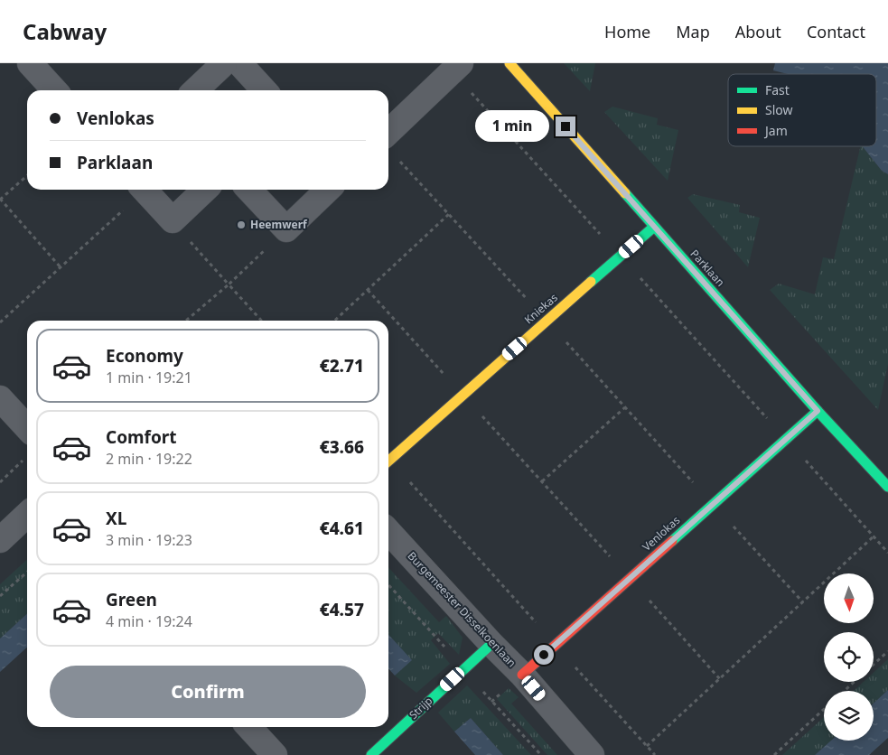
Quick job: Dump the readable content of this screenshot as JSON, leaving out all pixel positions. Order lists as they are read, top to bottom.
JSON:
{
  "streets": {
    "street": [
      "Parklaan",
      "Kniekas",
      "Venlokas",
      "Burgemeester Disselkoenlaan",
      "Strijp"
    ]
  },
  "crossings": [
    ["Parklaan", "Kniekas"],
    ["Parklaan", "Venlokas"],
    ["Venlokas", "Burgemeester Disselkoenlaan"],
    ["Burgemeester Disselkoenlaan", "Strijp"]
  ],
  "places": ["Heemwerf"],
  "legend": ["Fast", "Slow", "Jam"],
  "north": "bottom",
  "page": {
    "header": "Cabway",
    "nav": [
      "Home",
      "Map",
      "About",
      "Contact"
    ],
    "banner": ["Venlokas", "Parklaan"],
    "bubble": "1 min",
    "list": [
      {
        "name": "Economy",
        "note": "1 min · 19:21",
        "value": "€2.71"
      },
      {
        "name": "Comfort",
        "note": "2 min · 19:22",
        "value": "€3.66"
      },
      {
        "name": "XL",
        "note": "3 min · 19:23",
        "value": "€4.61"
      },
      {
        "name": "Green",
        "note": "4 min · 19:24",
        "value": "€4.57"
      }
    ],
    "buttons": "Confirm"
  }
}
